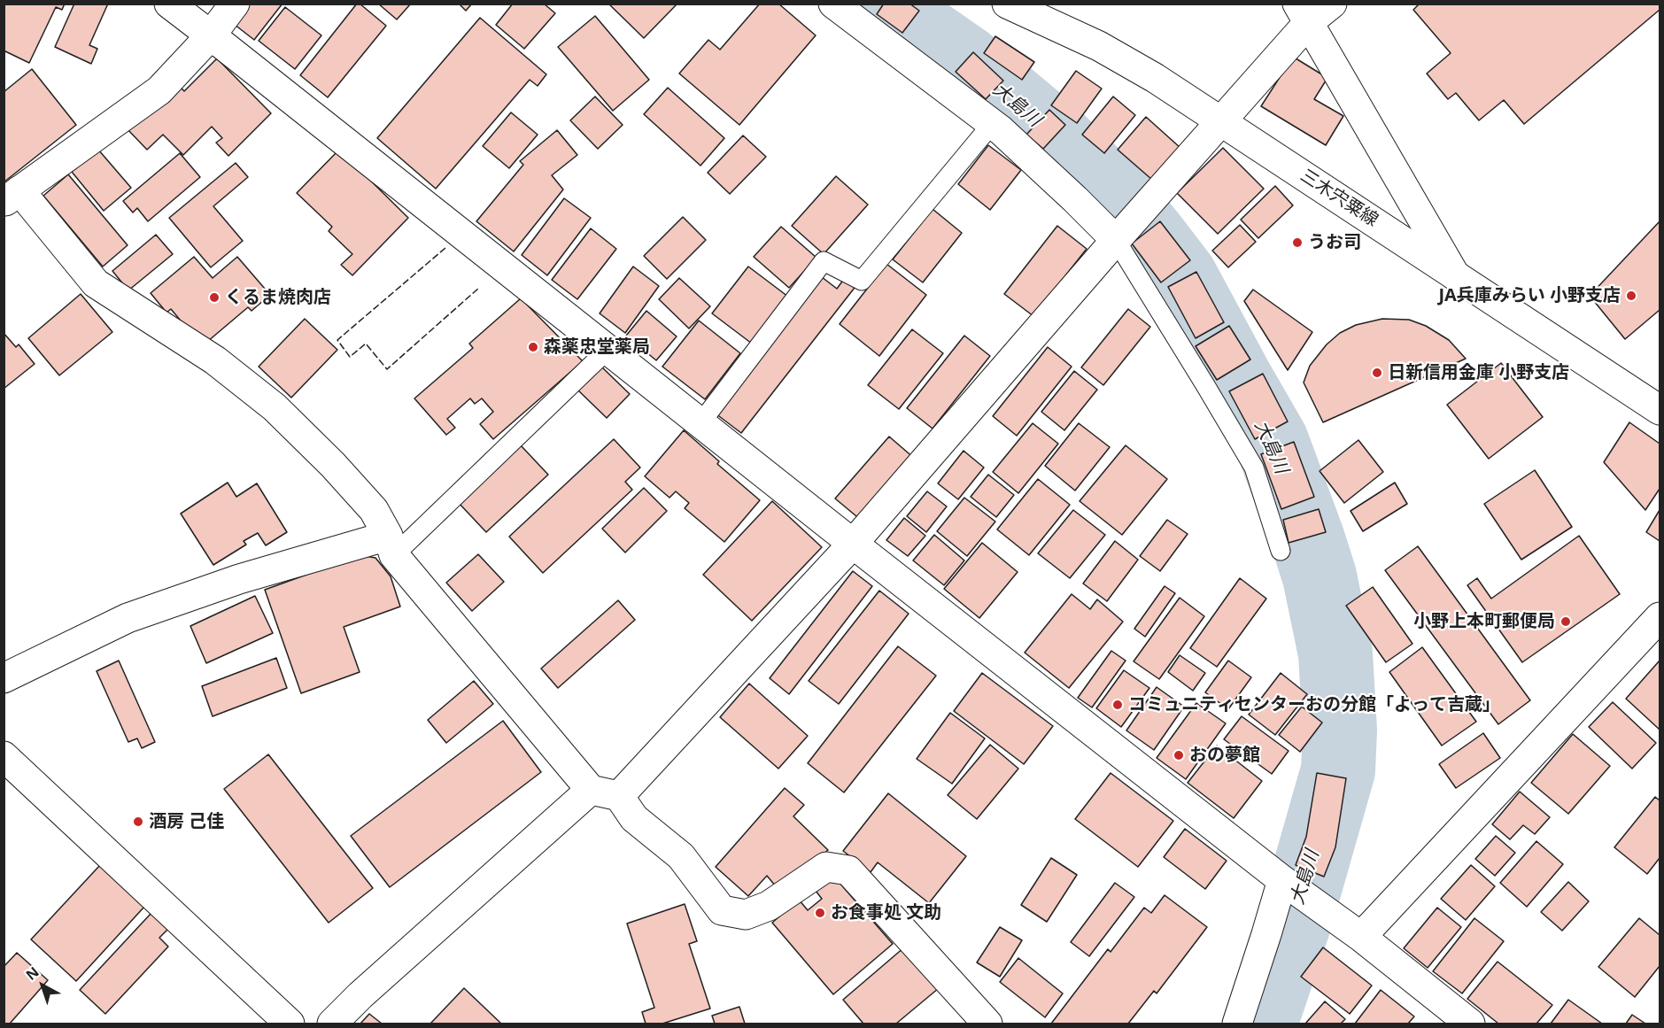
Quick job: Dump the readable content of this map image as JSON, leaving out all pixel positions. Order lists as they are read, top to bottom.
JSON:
{
  "streets": {
    "street": ["三木宍粟線"]
  },
  "water": ["大島川"],
  "places": [
    "うお司",
    "JA兵庫みらい 小野支店",
    "くるま焼肉店",
    "森薬忠堂薬局",
    "日新信用金庫 小野支店",
    "小野上本町郵便局",
    "コミュニティセンターおの分館「よって吉蔵」",
    "おの夢館",
    "酒房 己佳",
    "お食事処 文助"
  ],
  "north": "top left"
}
